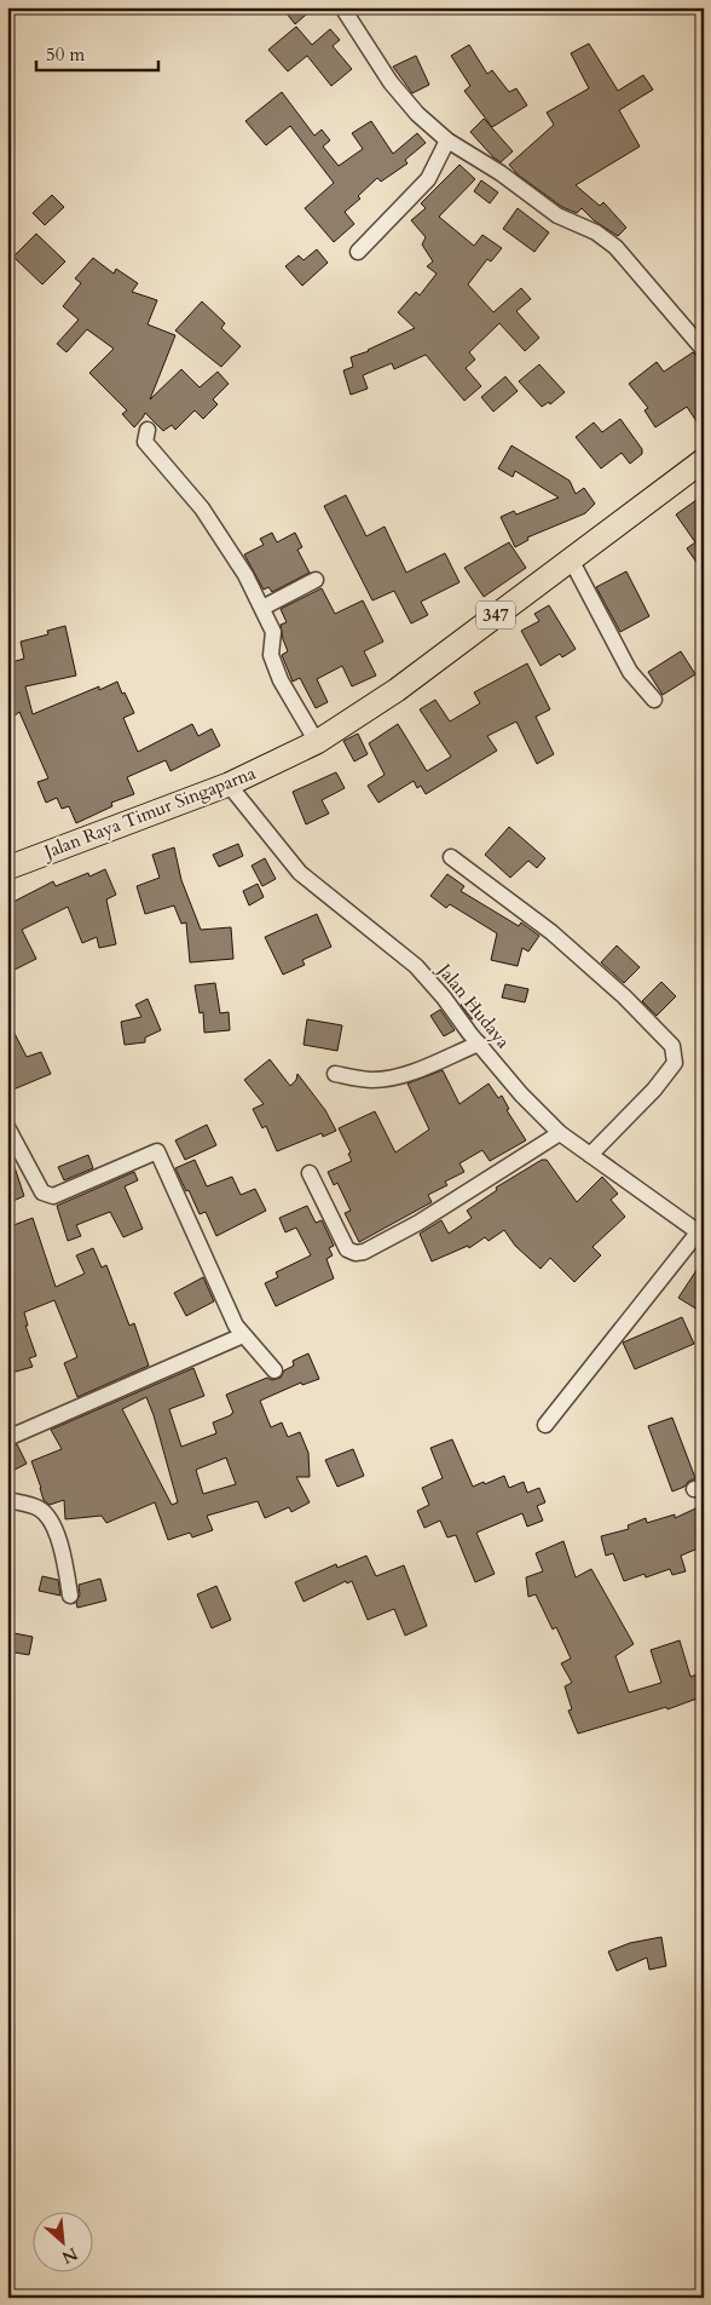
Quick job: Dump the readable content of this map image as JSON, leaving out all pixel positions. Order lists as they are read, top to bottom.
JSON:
{
  "streets": {
    "main road": ["347", "Jalan Raya Timur Singaparna"],
    "street": ["Jalan Hudaya"]
  },
  "crossings": [
    ["Jalan Raya Timur Singaparna", "Jalan Hudaya"]
  ],
  "scale_bar": "50 m",
  "north": "bottom right"
}
